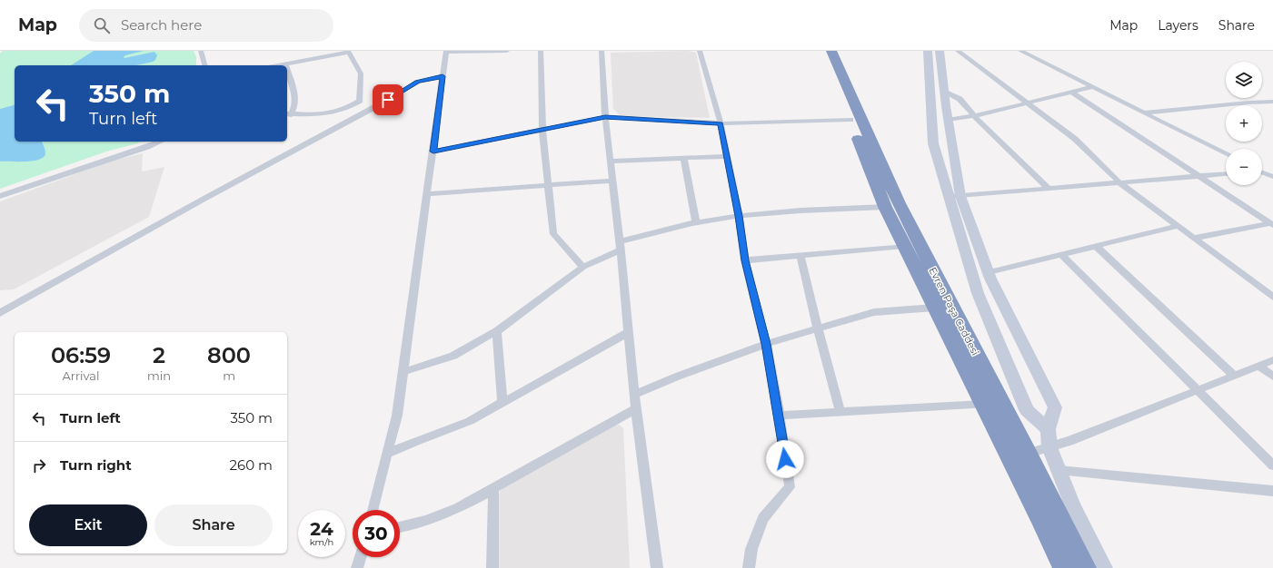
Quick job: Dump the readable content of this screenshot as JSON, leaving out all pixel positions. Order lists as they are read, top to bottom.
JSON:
{
  "streets": {
    "highway": ["Evren Paşa Caddesi"]
  },
  "page": {
    "header": "Map",
    "search": "Search here",
    "nav": ["Map", "Layers", "Share"],
    "map_buttons": ["+", "−"],
    "turn": ["350 m", "Turn left"],
    "eta": [
      "06:59",
      "Arrival",
      "2",
      "min",
      "800",
      "m"
    ],
    "list": [
      {
        "name": "Turn left",
        "value": "350 m"
      },
      {
        "name": "Turn right",
        "value": "260 m"
      }
    ],
    "buttons": ["Exit", "Share"],
    "speed": "24 km/h",
    "limit": "30"
  }
}
